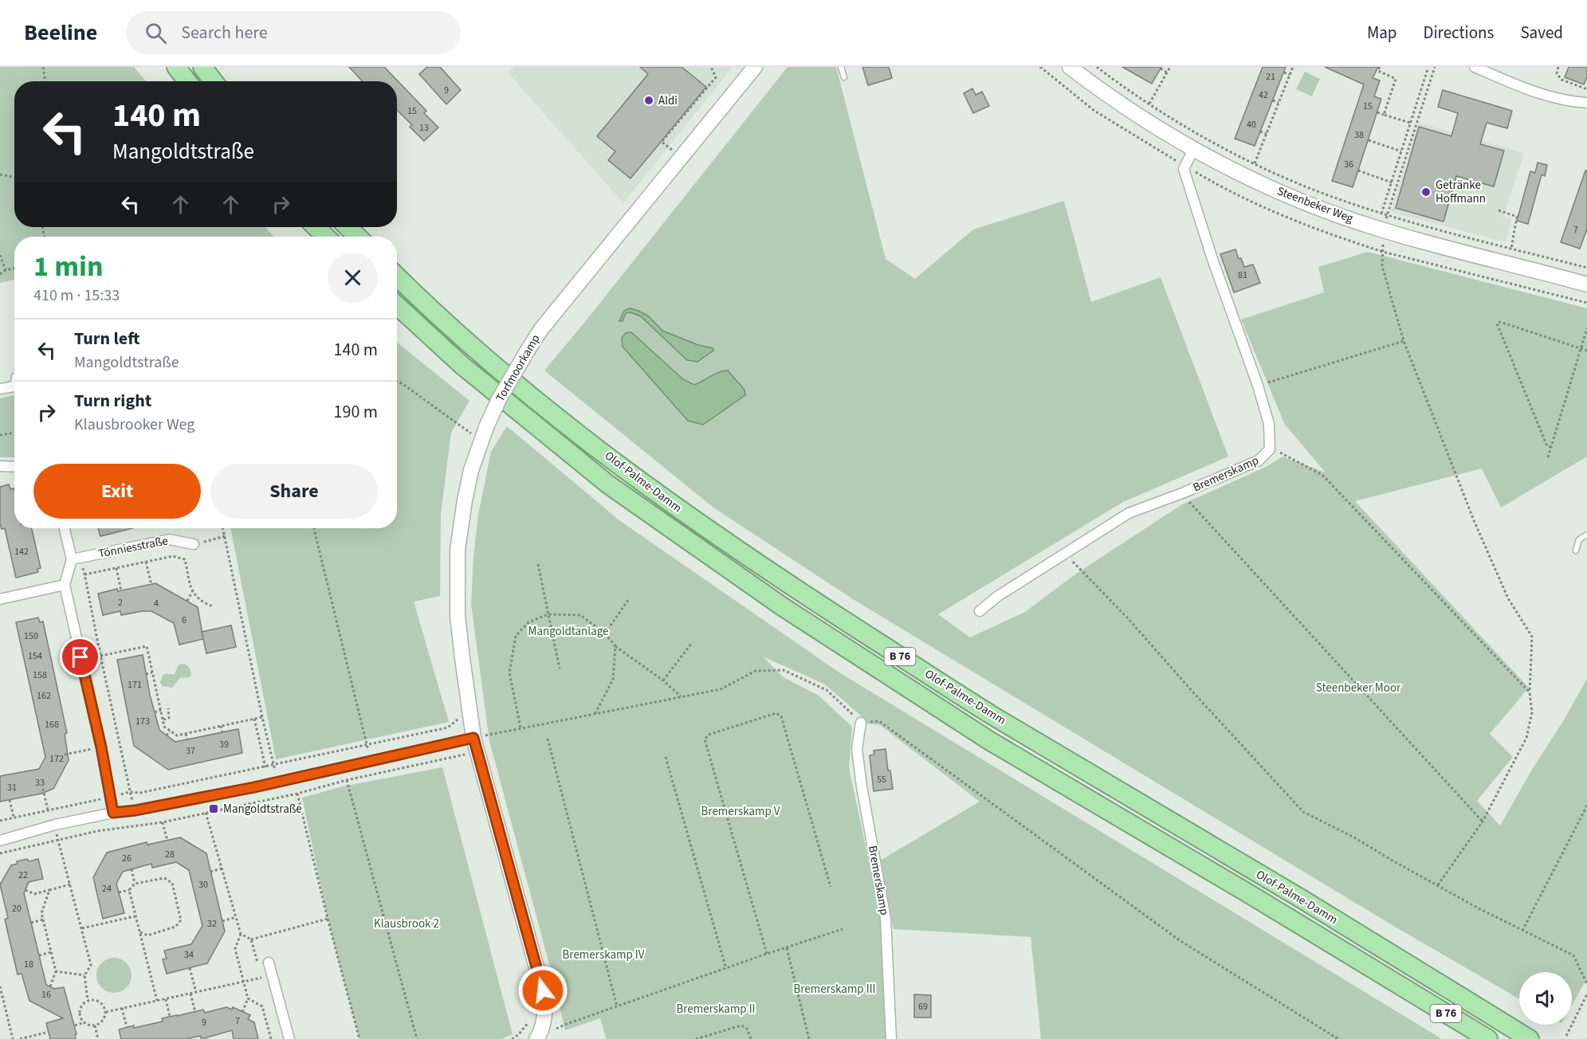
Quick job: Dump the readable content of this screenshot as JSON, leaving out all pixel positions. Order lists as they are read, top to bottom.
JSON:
{
  "streets": {
    "highway": ["Olof-Palme-Damm", "B 76"],
    "street": [
      "Steenbeker Weg",
      "Torfmoorkamp",
      "Bremerskamp",
      "Tönniesstraße"
    ]
  },
  "crossings": [
    ["Steenbeker Weg", "Bremerskamp"]
  ],
  "parks": [
    "Mangoldtanlage",
    "Steenbeker Moor",
    "Bremerskamp V",
    "Klausbrook 2",
    "Bremerskamp IV",
    "Bremerskamp III",
    "Bremerskamp II"
  ],
  "places": {
    "other": ["Aldi", "Getränke Hoffmann"],
    "transit": ["Mangoldtstraße"]
  },
  "house_numbers": [
    "21",
    "9",
    "42",
    "15",
    "15",
    "40",
    "13",
    "38",
    "36",
    "7",
    "81",
    "142",
    "2",
    "4",
    "6",
    "150",
    "154",
    "158",
    "171",
    "162",
    "173",
    "168",
    "39",
    "37",
    "172",
    "55",
    "33",
    "31",
    "28",
    "26",
    "22",
    "30",
    "24",
    "20",
    "32",
    "34",
    "18",
    "16",
    "69",
    "7",
    "9"
  ],
  "page": {
    "header": "Beeline",
    "search": "Search here",
    "nav": ["Map", "Directions", "Saved"],
    "turn": ["140 m", "Mangoldtstraße"],
    "heading": ["1 min", "410 m · 15:33"],
    "list": [
      {
        "name": "Turn left",
        "note": "Mangoldtstraße",
        "value": "140 m"
      },
      {
        "name": "Turn right",
        "note": "Klausbrooker Weg",
        "value": "190 m"
      }
    ],
    "buttons": ["Exit", "Share"]
  }
}
